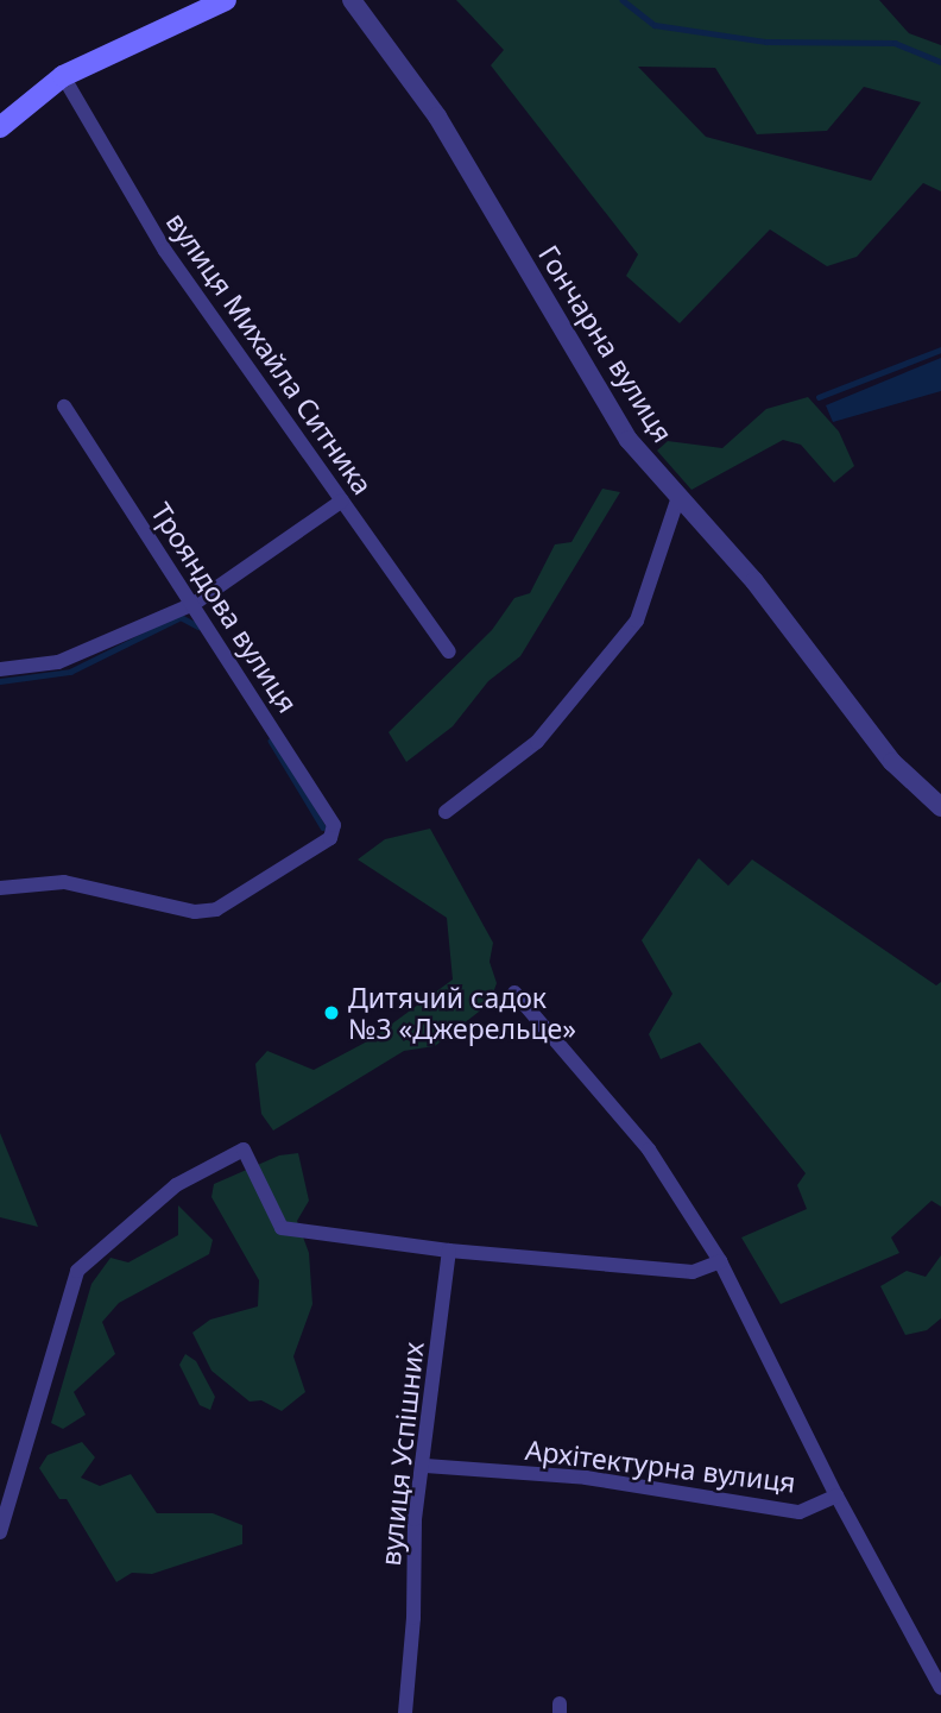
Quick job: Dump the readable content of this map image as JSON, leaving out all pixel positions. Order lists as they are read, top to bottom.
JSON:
{
  "streets": {
    "street": [
      "Гончарна вулиця",
      "вулиця Михайла Ситника",
      "Трояндова вулиця",
      "вулиця Успішних",
      "Архітектурна вулиця"
    ]
  },
  "crossings": [
    ["вулиця Успішних", "Архітектурна вулиця"]
  ],
  "places": ["Дитячий садок №3 «Джерельце»"]
}
